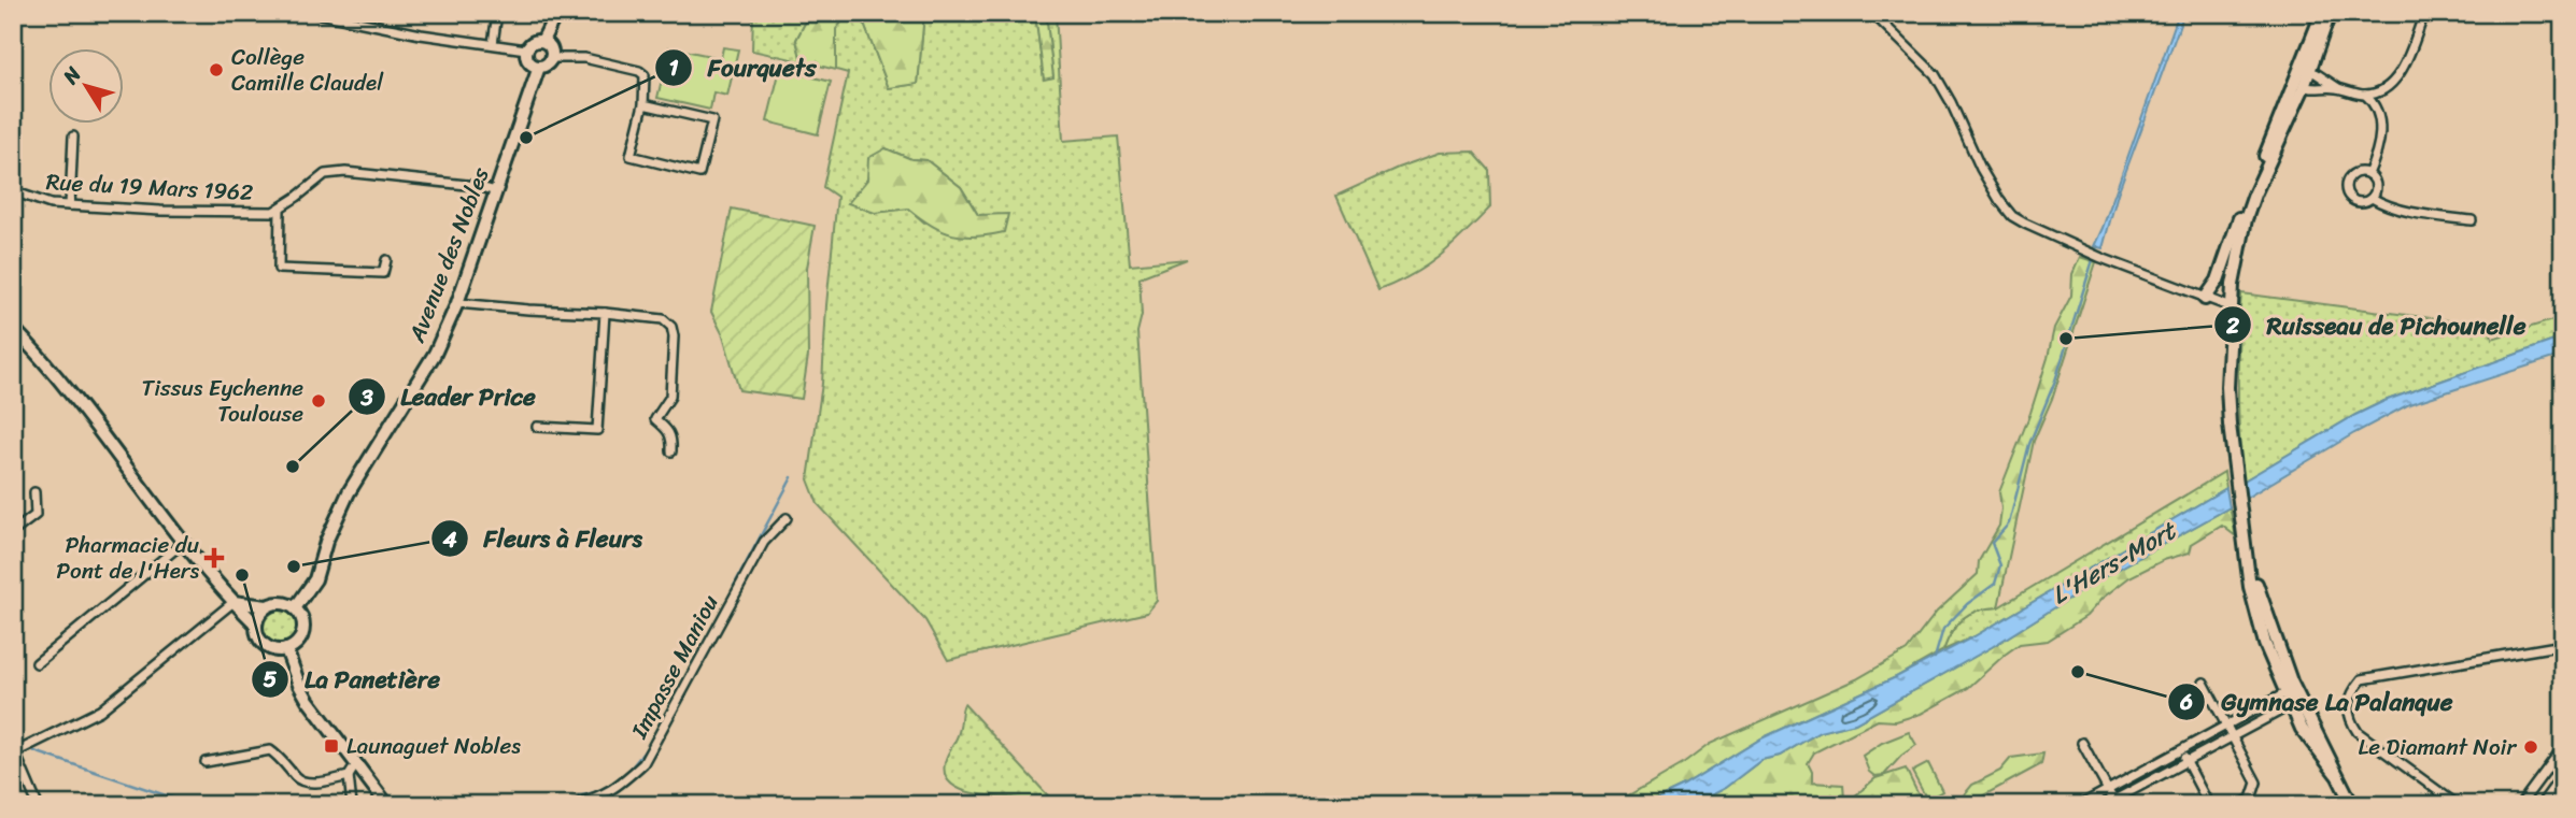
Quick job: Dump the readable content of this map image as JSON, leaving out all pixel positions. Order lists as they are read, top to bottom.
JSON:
{
  "streets": {
    "street": ["Rue du 19 Mars 1962", "Avenue des Nobles", "Impasse Maniou"]
  },
  "crossings": [
    ["Rue du 19 Mars 1962", "Avenue des Nobles"]
  ],
  "water": ["L'Hers-Mort"],
  "places": {
    "other": [
      "Collège Camille Claudel",
      "Fourquets",
      "Ruisseau de Pichounelle",
      "Tissus Eychenne Toulouse",
      "Leader Price",
      "Fleurs à Fleurs",
      "La Panetière",
      "Gymnase La Palanque",
      "Le Diamant Noir"
    ],
    "health": ["Pharmacie du Pont de l'Hers"],
    "transit": ["Launaguet Nobles"]
  },
  "north": "top left"
}
